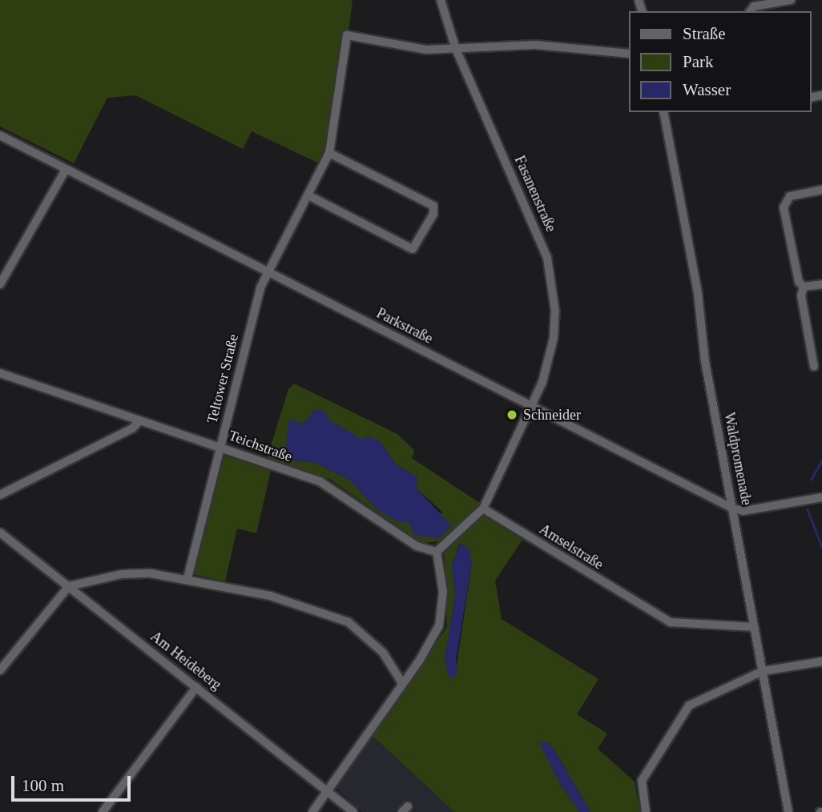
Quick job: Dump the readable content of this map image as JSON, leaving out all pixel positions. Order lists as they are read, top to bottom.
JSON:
{
  "streets": {
    "street": [
      "Fasanenstraße",
      "Parkstraße",
      "Teltower Straße",
      "Teichstraße",
      "Waldpromenade",
      "Amselstraße",
      "Am Heideberg"
    ]
  },
  "crossings": [
    ["Fasanenstraße", "Parkstraße"],
    ["Fasanenstraße", "Teltower Straße"],
    ["Parkstraße", "Teltower Straße"],
    ["Parkstraße", "Waldpromenade"],
    ["Teltower Straße", "Teichstraße"],
    ["Waldpromenade", "Amselstraße"]
  ],
  "places": ["Schneider"],
  "legend": ["Straße", "Park", "Wasser"],
  "scale_bar": "100 m"
}
